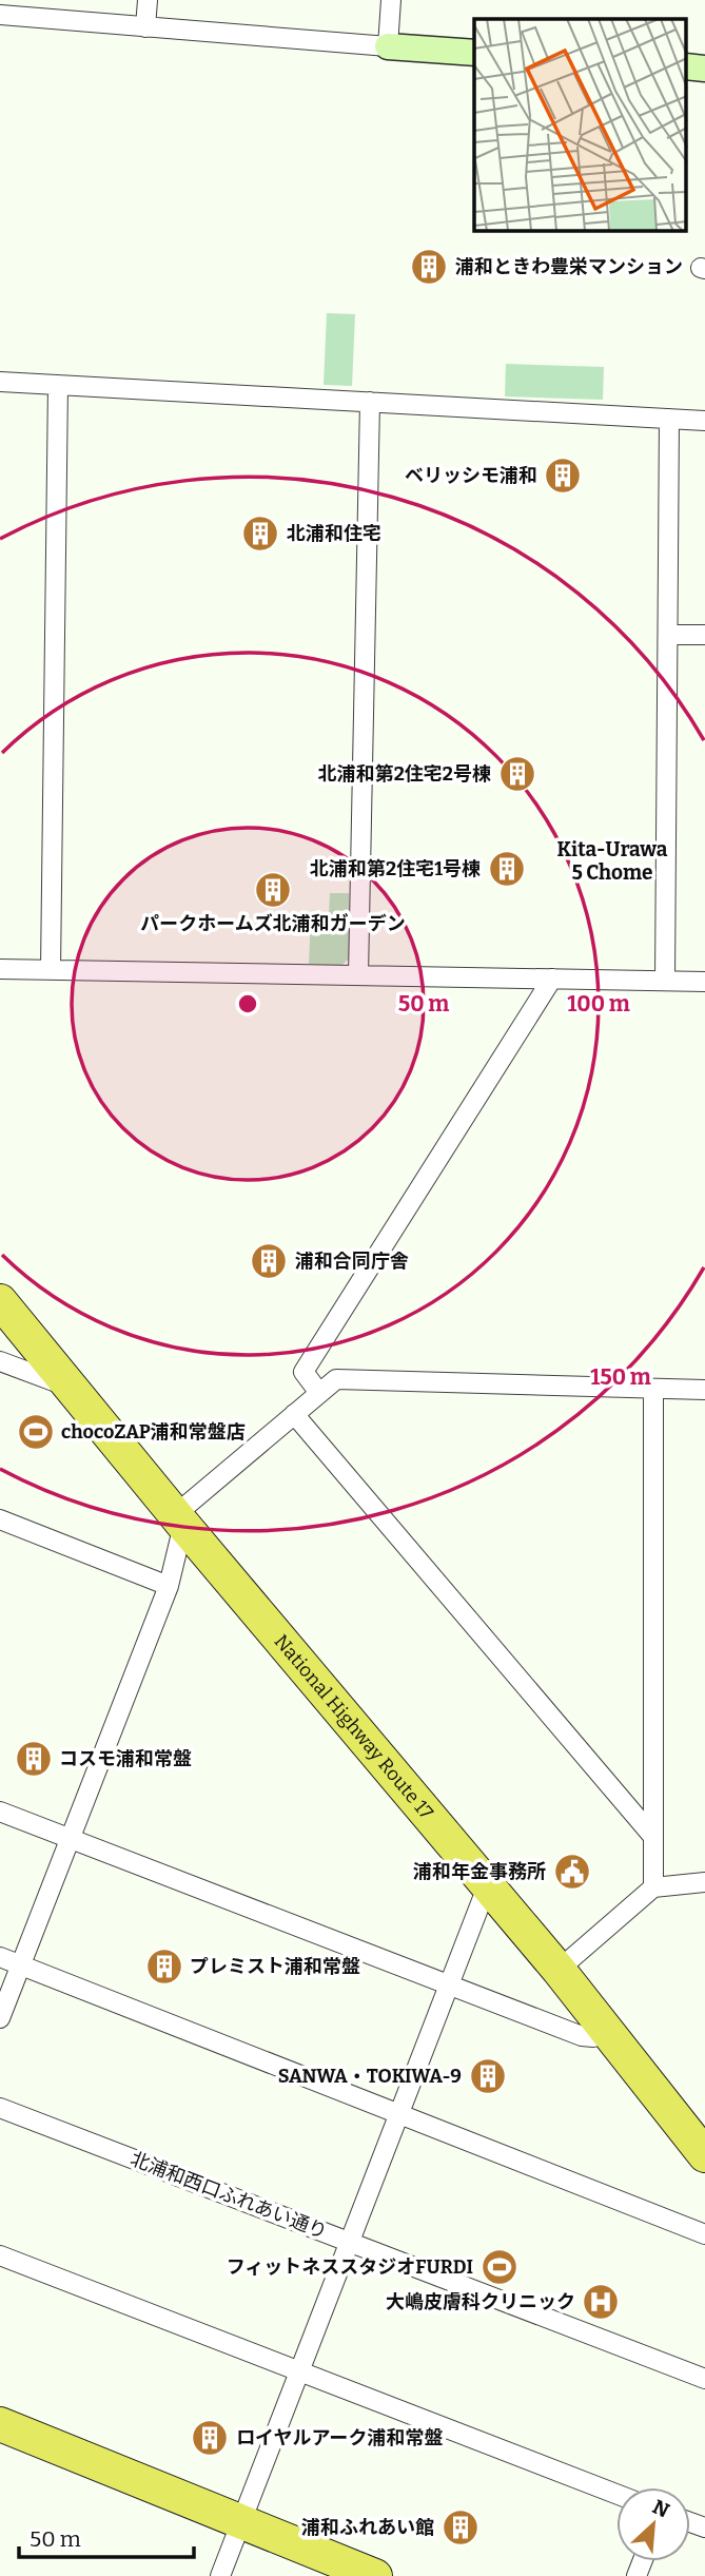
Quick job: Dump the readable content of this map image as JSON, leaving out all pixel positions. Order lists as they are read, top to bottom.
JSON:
{
  "streets": {
    "highway": ["National Highway Route 17"],
    "street": ["北浦和西口ふれあい通り"]
  },
  "districts": ["Kita-Urawa 5 Chome"],
  "places": {
    "building": [
      "浦和ときわ豊栄マンション",
      "ベリッシモ浦和",
      "北浦和住宅",
      "北浦和第2住宅2号棟",
      "北浦和第2住宅1号棟",
      "パークホームズ北浦和ガーデン",
      "浦和合同庁舎",
      "コスモ浦和常盤",
      "プレミスト浦和常盤",
      "SANWA・TOKIWA-9",
      "ロイヤルアーク浦和常盤",
      "浦和ふれあい館"
    ],
    "sports": ["chocoZAP浦和常盤店", "フィットネススタジオFURDI"],
    "public building": ["浦和年金事務所"],
    "hospital": ["大嶋皮膚科クリニック"]
  },
  "scale_bar": "50 m",
  "north": "top right",
  "rings": ["50 m", "100 m", "150 m"]
}
